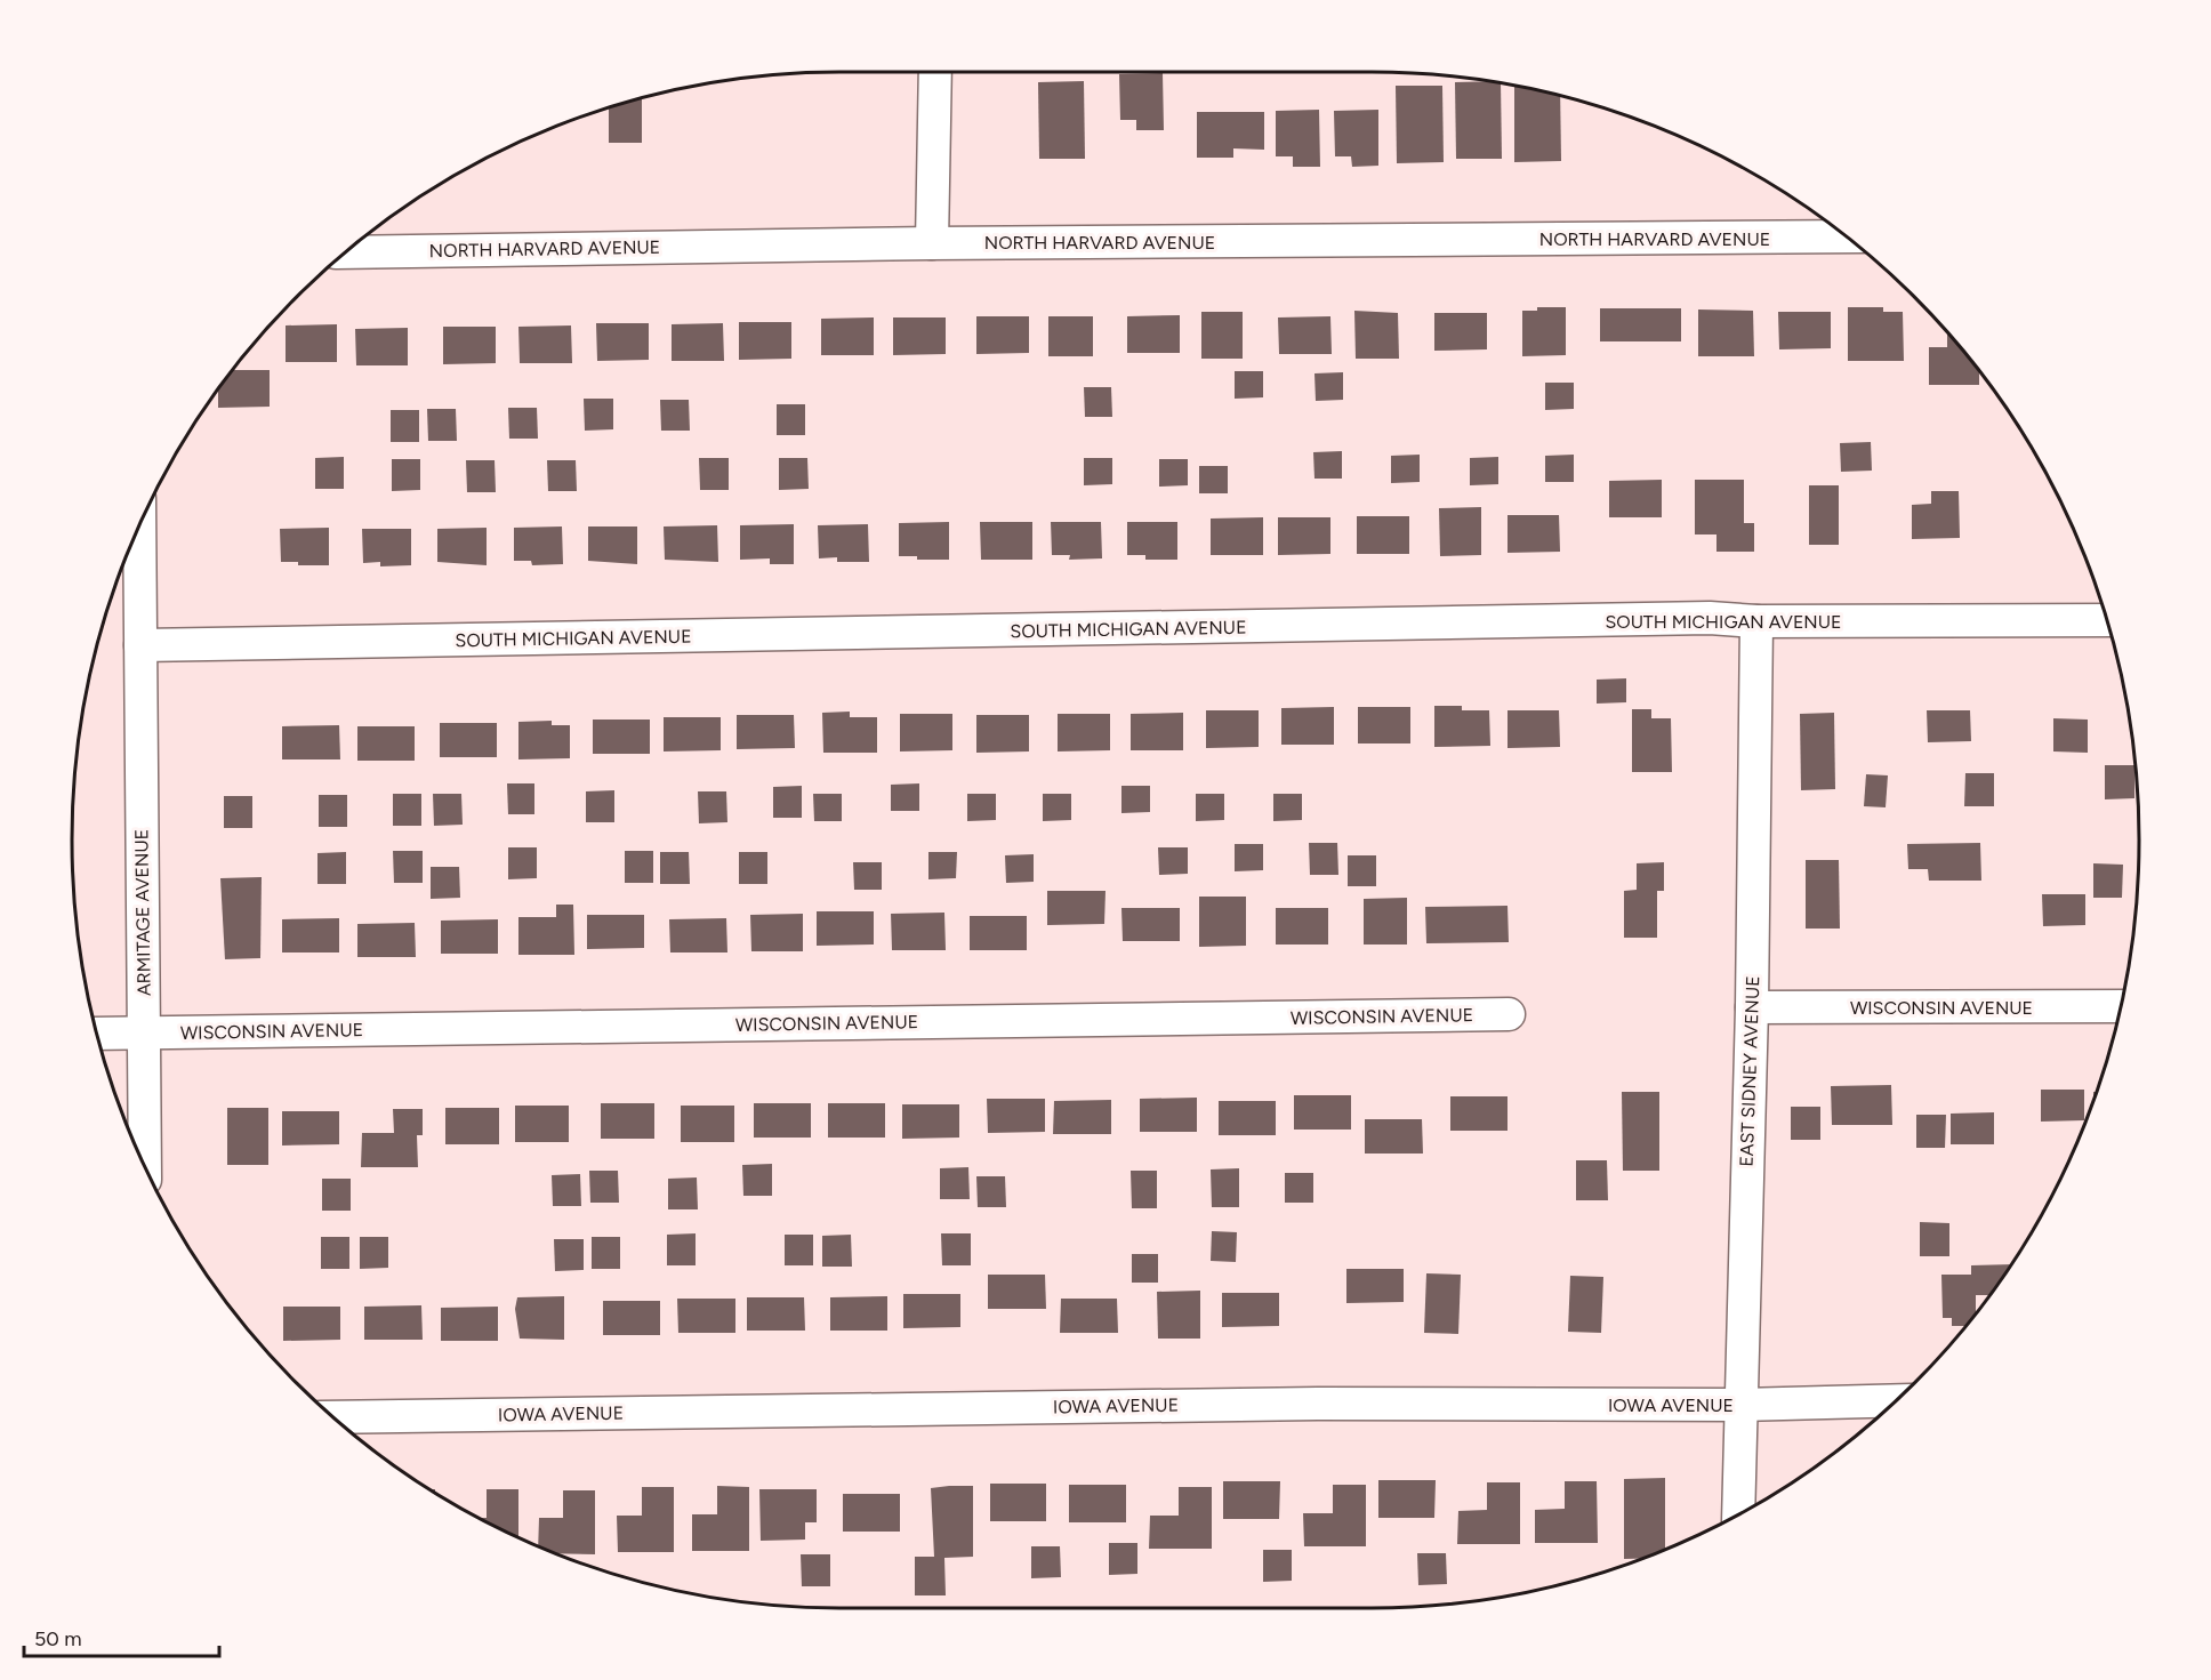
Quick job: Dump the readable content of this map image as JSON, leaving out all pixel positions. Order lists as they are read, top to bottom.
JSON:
{
  "streets": {
    "street": [
      "NORTH HARVARD AVENUE",
      "SOUTH MICHIGAN AVENUE",
      "ARMITAGE AVENUE",
      "WISCONSIN AVENUE",
      "EAST SIDNEY AVENUE",
      "IOWA AVENUE"
    ]
  },
  "crossings": [
    ["SOUTH MICHIGAN AVENUE", "ARMITAGE AVENUE"],
    ["SOUTH MICHIGAN AVENUE", "EAST SIDNEY AVENUE"],
    ["ARMITAGE AVENUE", "WISCONSIN AVENUE"],
    ["WISCONSIN AVENUE", "EAST SIDNEY AVENUE"],
    ["EAST SIDNEY AVENUE", "IOWA AVENUE"]
  ],
  "scale_bar": "50 m"
}
